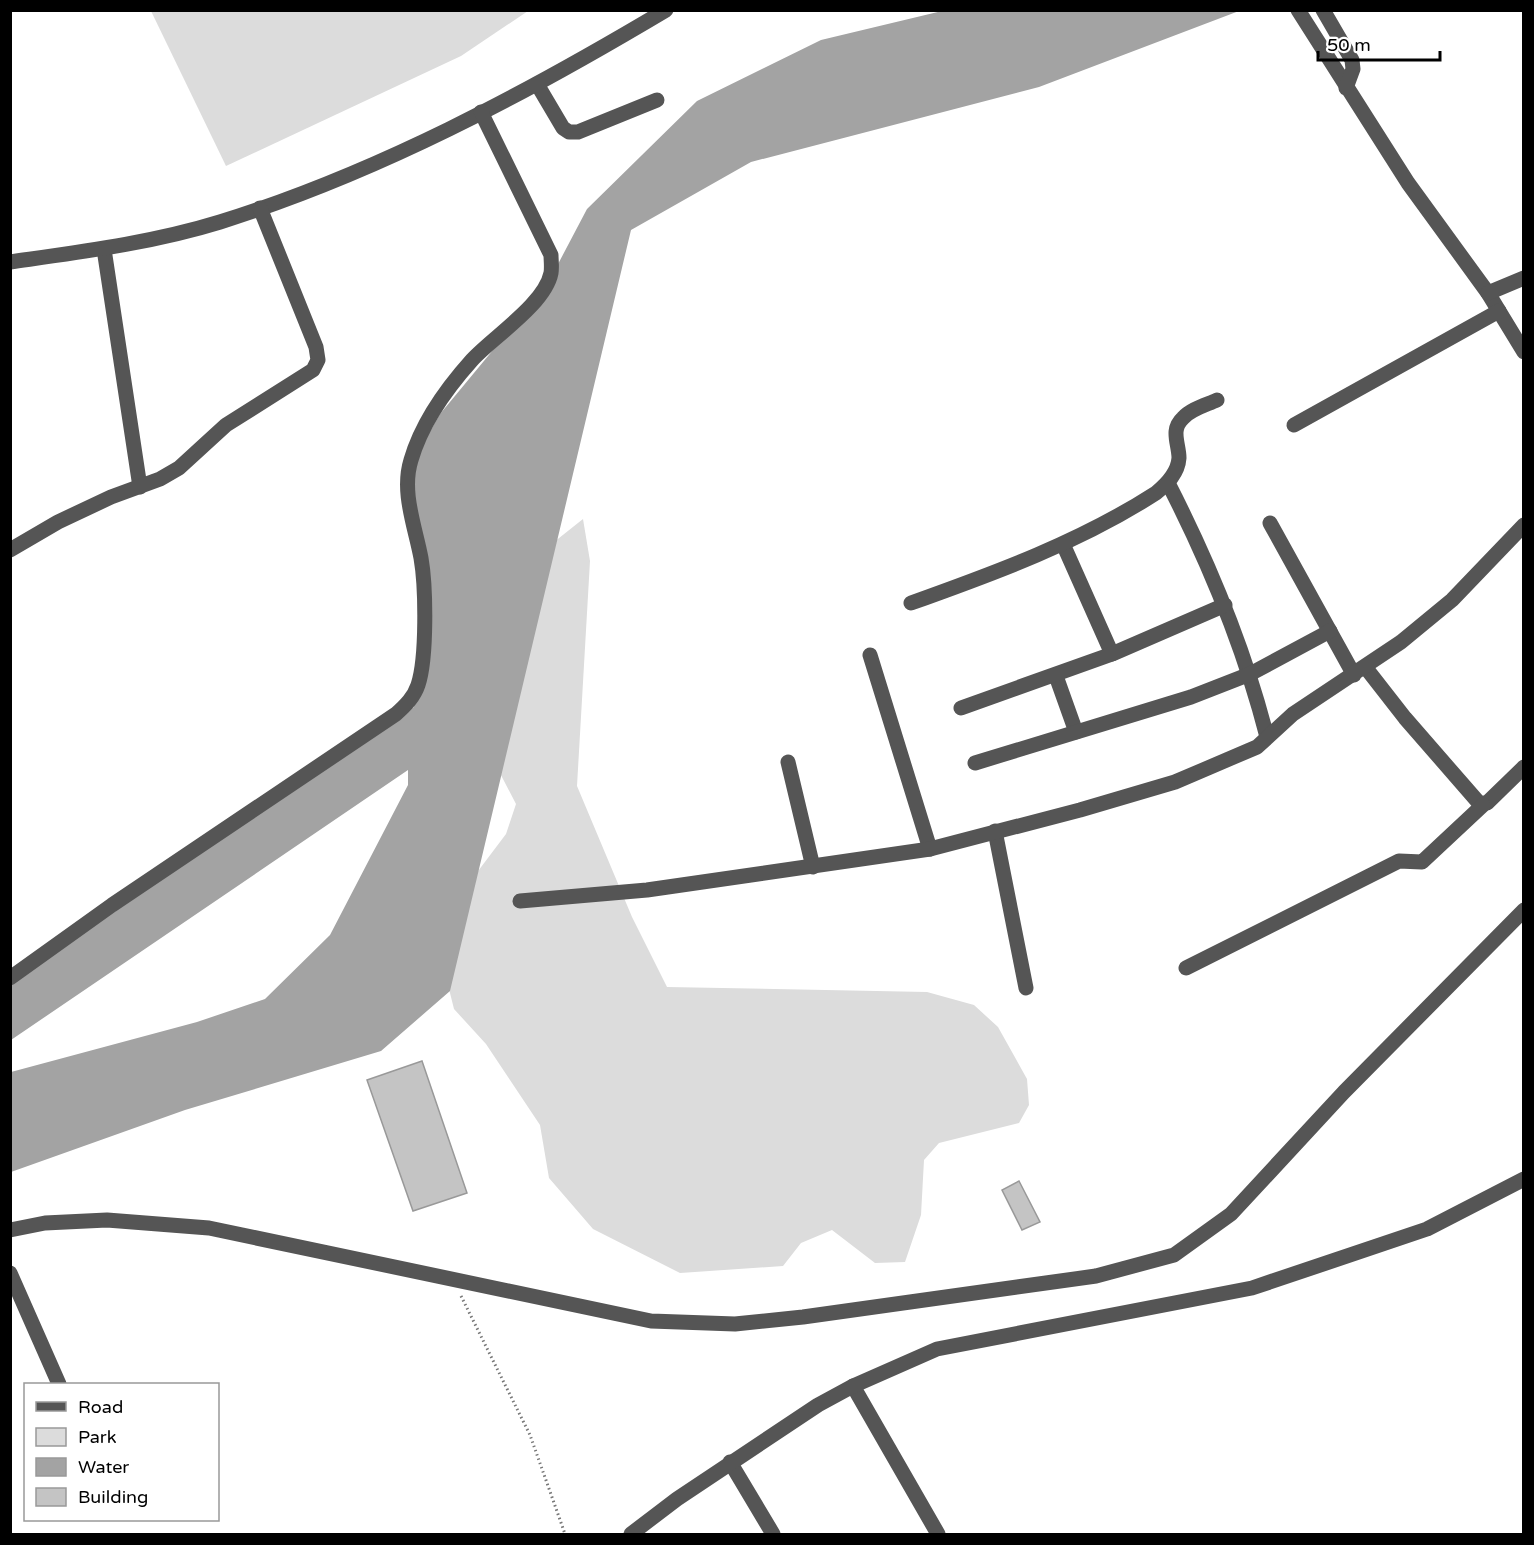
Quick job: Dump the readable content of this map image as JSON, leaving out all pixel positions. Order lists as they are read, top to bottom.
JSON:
{
  "legend": [
    "Road",
    "Park",
    "Water",
    "Building"
  ],
  "scale_bar": "50 m"
}
